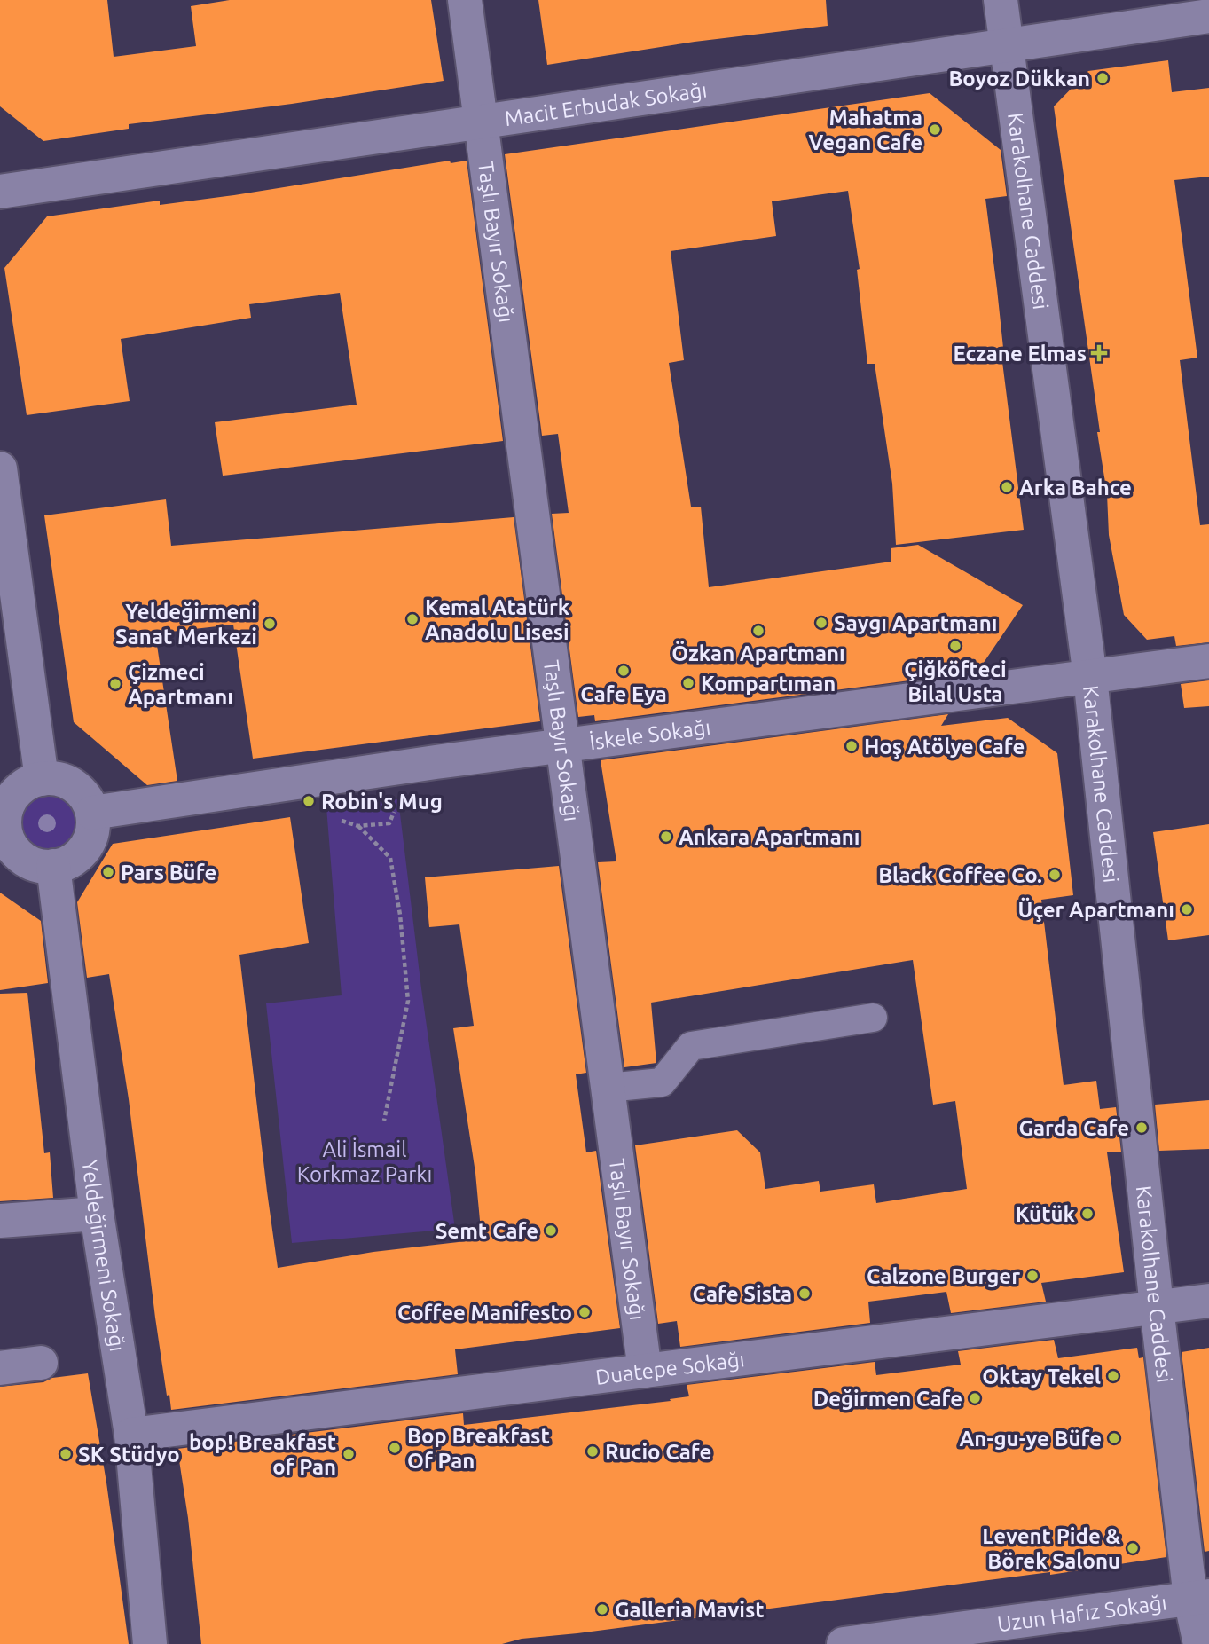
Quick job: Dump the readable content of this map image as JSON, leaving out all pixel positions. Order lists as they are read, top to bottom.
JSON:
{
  "streets": {
    "street": [
      "Macit Erbudak Sokağı",
      "Karakolhane Caddesi",
      "Taşlı Bayır Sokağı",
      "İskele Sokağı",
      "Yeldeğirmeni Sokağı",
      "Duatepe Sokağı",
      "Uzun Hafız Sokağı"
    ]
  },
  "crossings": [
    ["Macit Erbudak Sokağı", "Karakolhane Caddesi"],
    ["Macit Erbudak Sokağı", "Taşlı Bayır Sokağı"],
    ["Karakolhane Caddesi", "İskele Sokağı"],
    ["Karakolhane Caddesi", "Duatepe Sokağı"],
    ["Karakolhane Caddesi", "Uzun Hafız Sokağı"],
    ["Taşlı Bayır Sokağı", "İskele Sokağı"],
    ["Taşlı Bayır Sokağı", "Duatepe Sokağı"],
    ["İskele Sokağı", "Yeldeğirmeni Sokağı"],
    ["Yeldeğirmeni Sokağı", "Duatepe Sokağı"]
  ],
  "parks": ["Ali İsmail Korkmaz Parkı"],
  "places": {
    "other": [
      "Boyoz Dükkan",
      "Mahatma Vegan Cafe",
      "Arka Bahce",
      "Kemal Atatürk Anadolu Lisesi",
      "Saygı Apartmanı",
      "Yeldeğirmeni Sanat Merkezi",
      "Özkan Apartmanı",
      "Çiğköfteci Bilal Usta",
      "Cafe Eya",
      "Kompartıman",
      "Çizmeci Apartmanı",
      "Hoş Atölye Cafe",
      "Robin's Mug",
      "Ankara Apartmanı",
      "Pars Büfe",
      "Black Coffee Co.",
      "Üçer Apartmanı",
      "Garda Cafe",
      "Kütük",
      "Semt Cafe",
      "Calzone Burger",
      "Cafe Sista",
      "Coffee Manifesto",
      "Oktay Tekel",
      "Değirmen Cafe",
      "An-gu-ye Büfe",
      "Bop Breakfast Of Pan",
      "Rucio Cafe",
      "SK Stüdyo",
      "bop! Breakfast of Pan",
      "Levent Pide & Börek Salonu",
      "Galleria Mavist"
    ],
    "health": ["Eczane Elmas"]
  }
}
